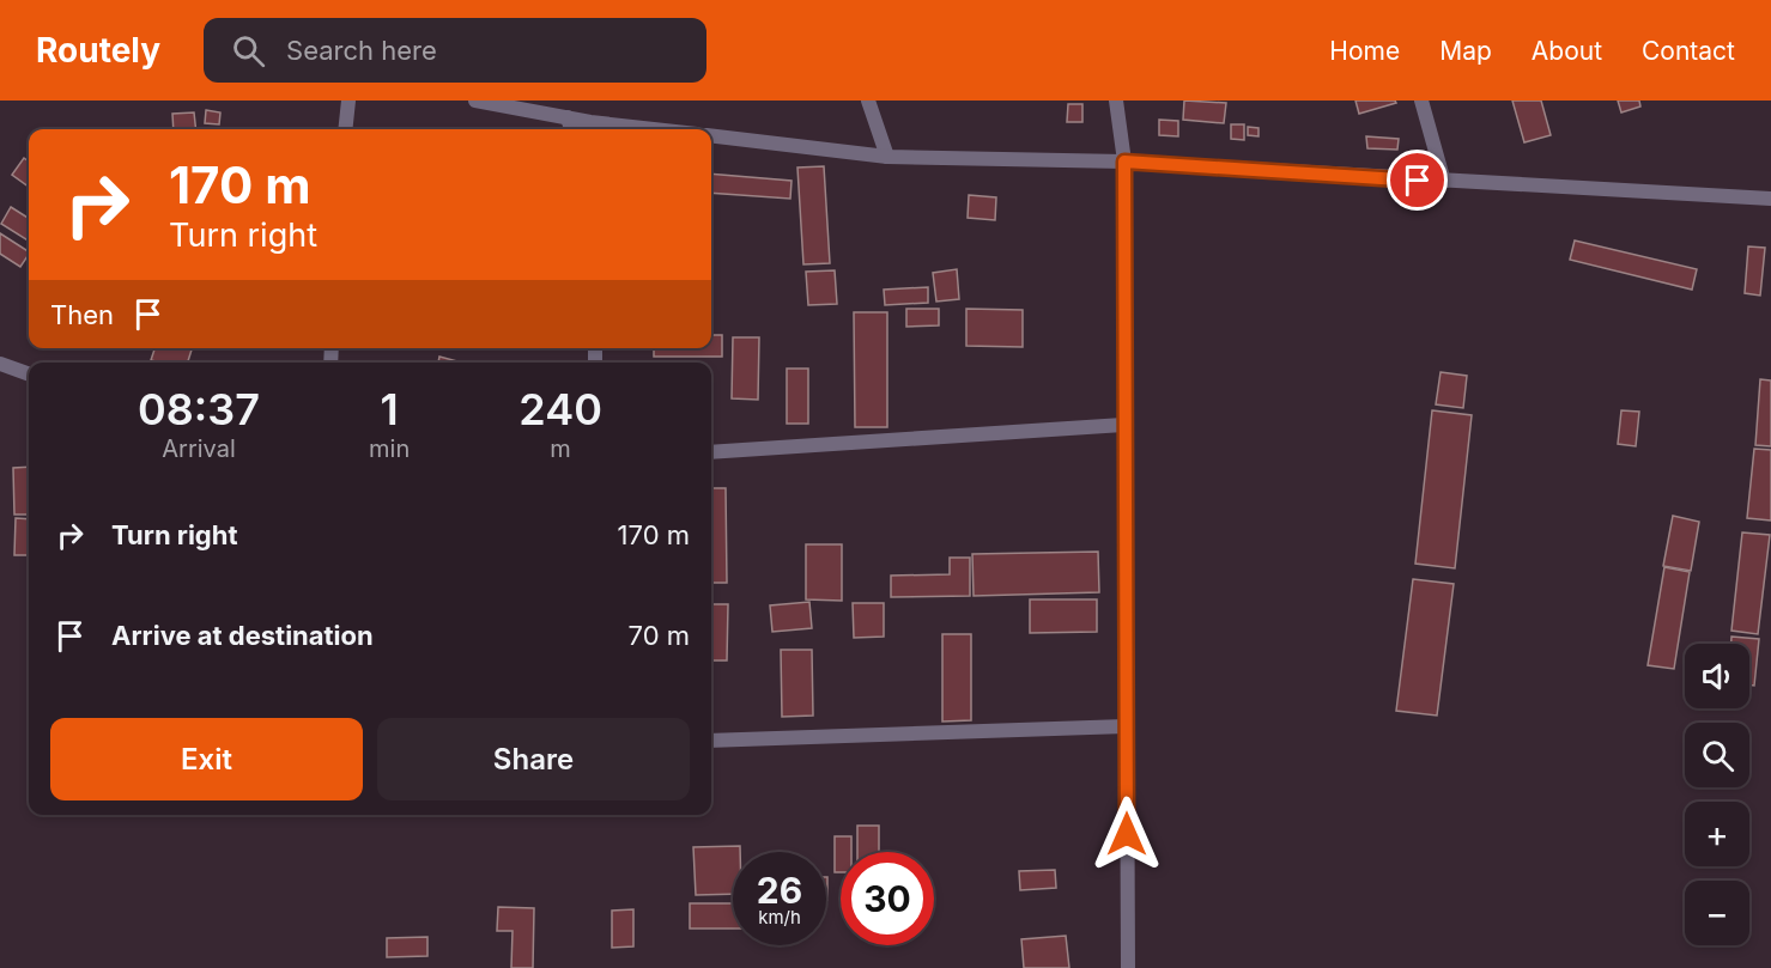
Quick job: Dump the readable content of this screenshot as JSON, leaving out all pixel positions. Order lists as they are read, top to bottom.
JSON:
{
  "page": {
    "header": "Routely",
    "search": "Search here",
    "nav": [
      "Home",
      "Map",
      "About",
      "Contact"
    ],
    "turn": ["170 m", "Turn right"],
    "then": "Then",
    "eta": [
      "08:37",
      "Arrival",
      "1",
      "min",
      "240",
      "m"
    ],
    "list": [
      {
        "name": "Turn right",
        "value": "170 m"
      },
      {
        "name": "Arrive at destination",
        "value": "70 m"
      }
    ],
    "map_buttons": ["+", "−"],
    "buttons": ["Exit", "Share"],
    "speed": "26 km/h",
    "limit": "30"
  }
}
